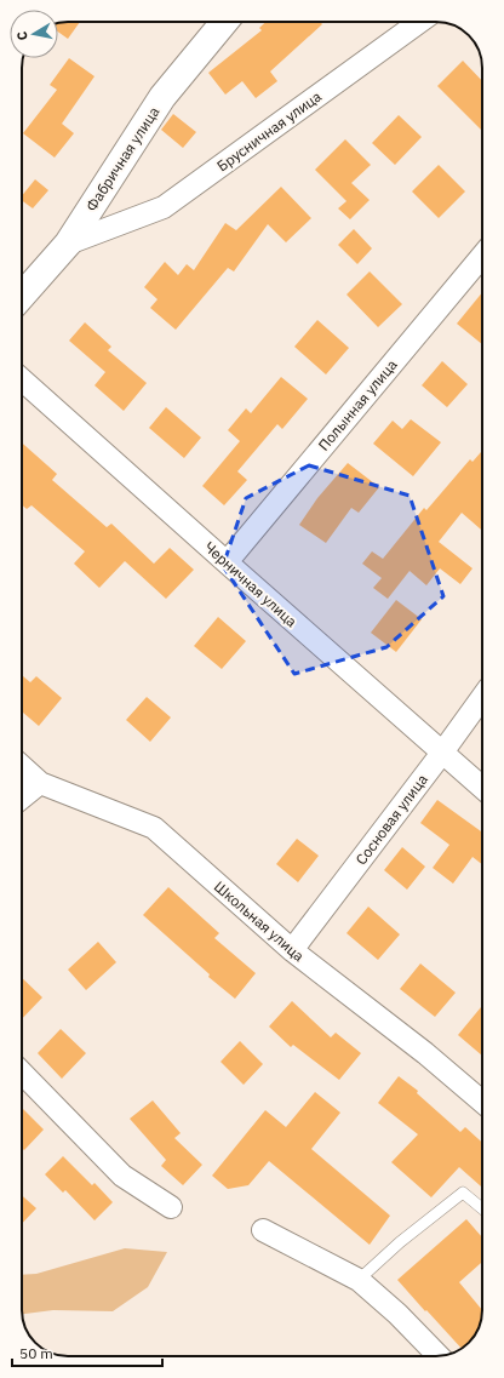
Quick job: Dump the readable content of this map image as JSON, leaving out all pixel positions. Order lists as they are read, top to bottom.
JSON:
{
  "streets": {
    "street": [
      "Брусничная улица",
      "Фабричная улица",
      "Полынная улица",
      "Черничная улица",
      "Сосновая улица",
      "Школьная улица"
    ]
  },
  "crossings": [
    ["Брусничная улица", "Фабричная улица"],
    ["Полынная улица", "Черничная улица"],
    ["Черничная улица", "Сосновая улица"],
    ["Сосновая улица", "Школьная улица"]
  ],
  "scale_bar": "50 m",
  "north": "left"
}
